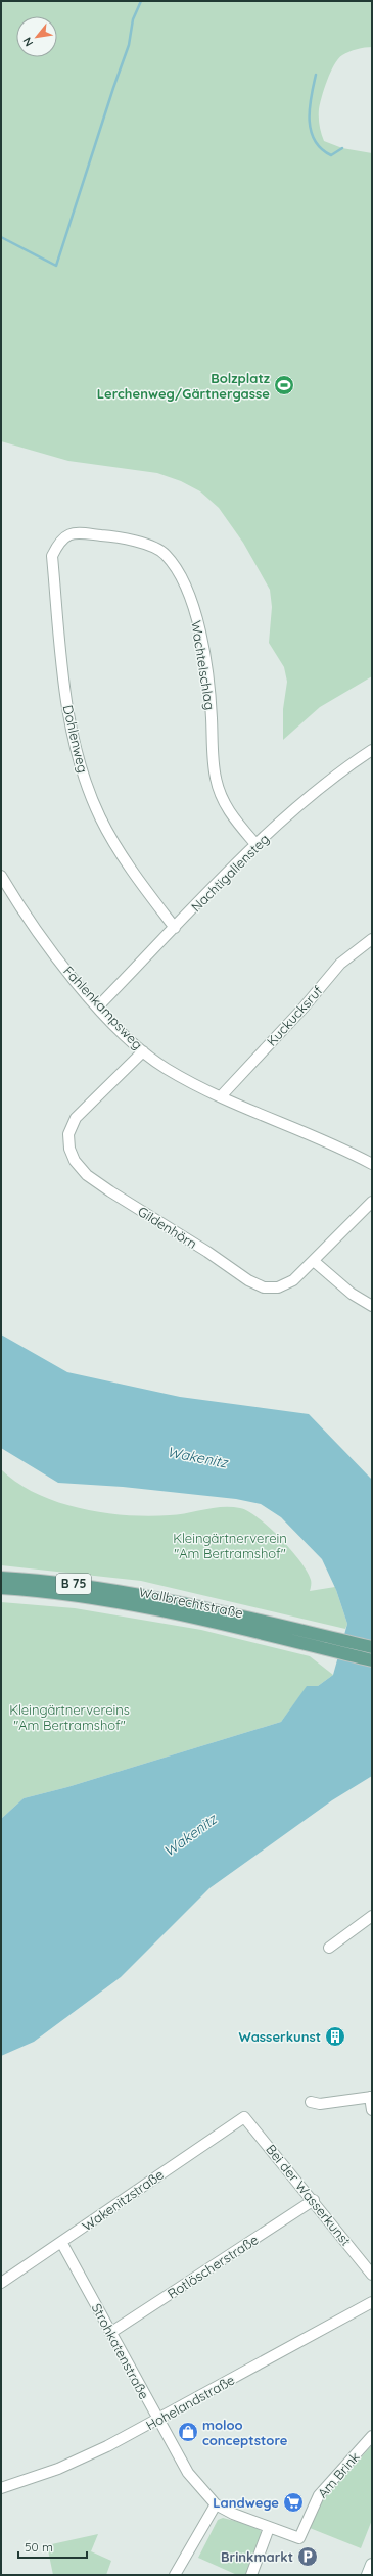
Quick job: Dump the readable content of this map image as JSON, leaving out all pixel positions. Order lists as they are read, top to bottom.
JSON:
{
  "streets": {
    "main road": ["B 75", "Wallbrechtstraße"],
    "street": [
      "Wachtelschlag",
      "Dohlenweg",
      "Nachtigallensteg",
      "Fahlenkampsweg",
      "Kuckucksruf",
      "Gildenhörn",
      "Bei der Wasserkunst",
      "Wakenitzstraße",
      "Rotlöscherstraße",
      "Strohkatenstraße",
      "Hohelandstraße",
      "Am Brink"
    ]
  },
  "crossings": [
    ["Wachtelschlag", "Dohlenweg"],
    ["Wachtelschlag", "Nachtigallensteg"],
    ["Dohlenweg", "Nachtigallensteg"],
    ["Nachtigallensteg", "Fahlenkampsweg"],
    ["Fahlenkampsweg", "Kuckucksruf"],
    ["Fahlenkampsweg", "Gildenhörn"],
    ["Bei der Wasserkunst", "Wakenitzstraße"],
    ["Bei der Wasserkunst", "Rotlöscherstraße"],
    ["Wakenitzstraße", "Strohkatenstraße"],
    ["Rotlöscherstraße", "Strohkatenstraße"],
    ["Strohkatenstraße", "Hohelandstraße"],
    ["Strohkatenstraße", "Am Brink"]
  ],
  "water": ["Wakenitz"],
  "parks": ["Kleingärtnerverein \"Am Bertramshof\"", "Kleingärtnervereins \"Am Bertramshof\""],
  "places": {
    "sports": ["Bolzplatz Lerchenweg/Gärtnergasse"],
    "building": ["Wasserkunst"],
    "shop": ["moloo conceptstore"],
    "supermarket": ["Landwege"],
    "parking": ["Brinkmarkt"]
  },
  "scale_bar": "50 m",
  "north": "bottom left"
}
